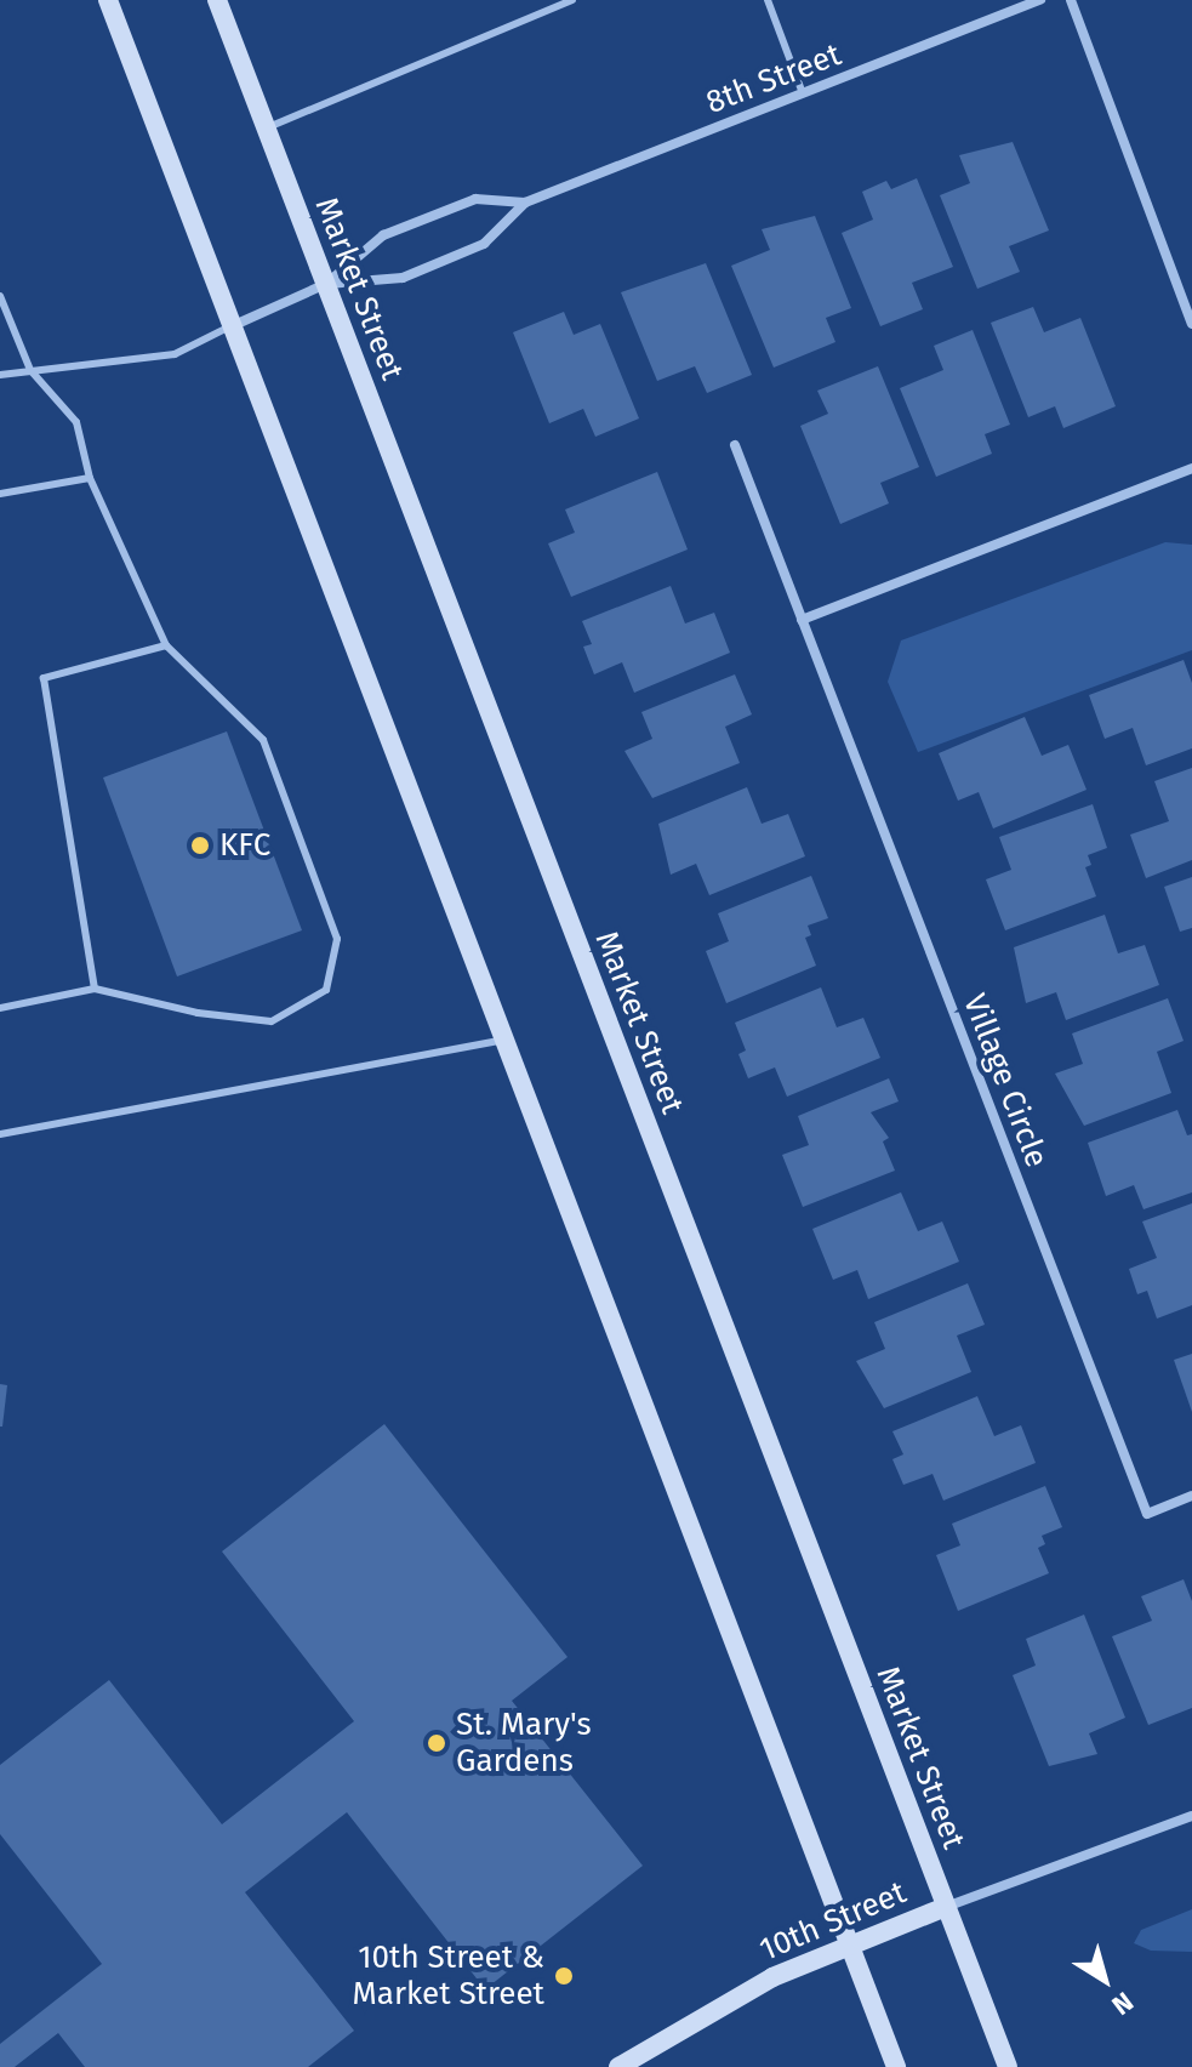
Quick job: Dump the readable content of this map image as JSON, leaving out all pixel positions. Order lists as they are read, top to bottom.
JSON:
{
  "streets": {
    "main road": ["Market Street", "10th Street"],
    "street": ["8th Street", "Village Circle"]
  },
  "crossings": [
    ["8th Street", "Market Street"],
    ["Market Street", "10th Street"]
  ],
  "places": ["KFC", "St. Mary's Gardens", "10th Street & Market Street"],
  "north": "bottom right"
}
